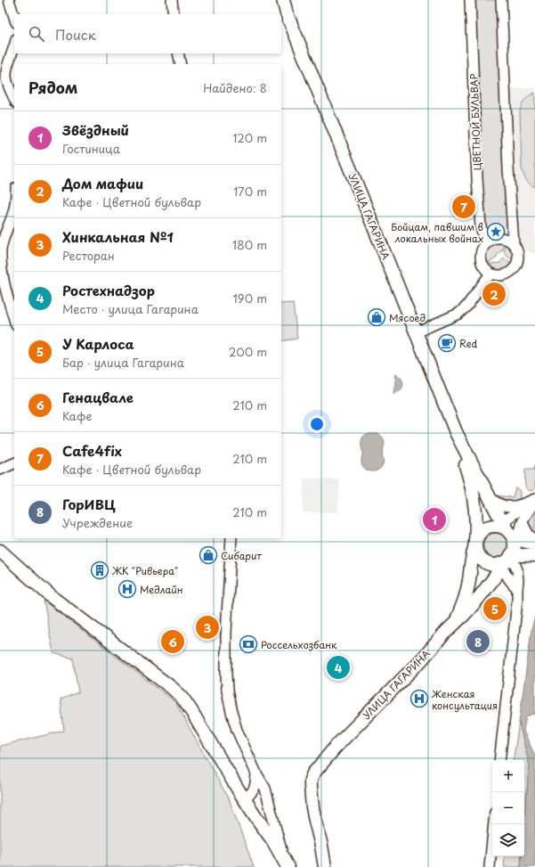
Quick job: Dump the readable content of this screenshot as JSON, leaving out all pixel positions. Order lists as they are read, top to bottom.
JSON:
{
  "streets": {
    "main road": ["УЛИЦА ГАГАРИНА"],
    "street": ["ЦВЕТНОЙ БУЛЬВАР"]
  },
  "places": {
    "place": ["Бойцам, павшим в локальных войнах"],
    "shop": ["Мясоед", "Сибарит"],
    "cafe": ["Red"],
    "building": ["ЖК \"Ривьера\""],
    "hospital": ["Медлайн", "Женская консультация"],
    "bank": ["Россельхозбанк"]
  },
  "page": {
    "search": "Поиск",
    "heading": ["Рядом", "Найдено: 8"],
    "list": [
      {
        "mark": "1",
        "name": "Звёздный",
        "note": "Гостиница",
        "value": "120 m"
      },
      {
        "mark": "2",
        "name": "Дом мафии",
        "note": "Кафе · Цветной бульвар",
        "value": "170 m"
      },
      {
        "mark": "3",
        "name": "Хинкальная №1",
        "note": "Ресторан",
        "value": "180 m"
      },
      {
        "mark": "4",
        "name": "Ростехнадзор",
        "note": "Место · улица Гагарина",
        "value": "190 m"
      },
      {
        "mark": "5",
        "name": "У Карлоса",
        "note": "Бар · улица Гагарина",
        "value": "200 m"
      },
      {
        "mark": "6",
        "name": "Генацвале",
        "note": "Кафе",
        "value": "210 m"
      },
      {
        "mark": "7",
        "name": "Cafe4fix",
        "note": "Кафе · Цветной бульвар",
        "value": "210 m"
      },
      {
        "mark": "8",
        "name": "ГорИВЦ",
        "note": "Учреждение",
        "value": "210 m"
      }
    ],
    "pins": [
      "7",
      "2",
      "1",
      "5",
      "3",
      "6",
      "8",
      "4"
    ],
    "map_buttons": ["+", "−"]
  }
}
